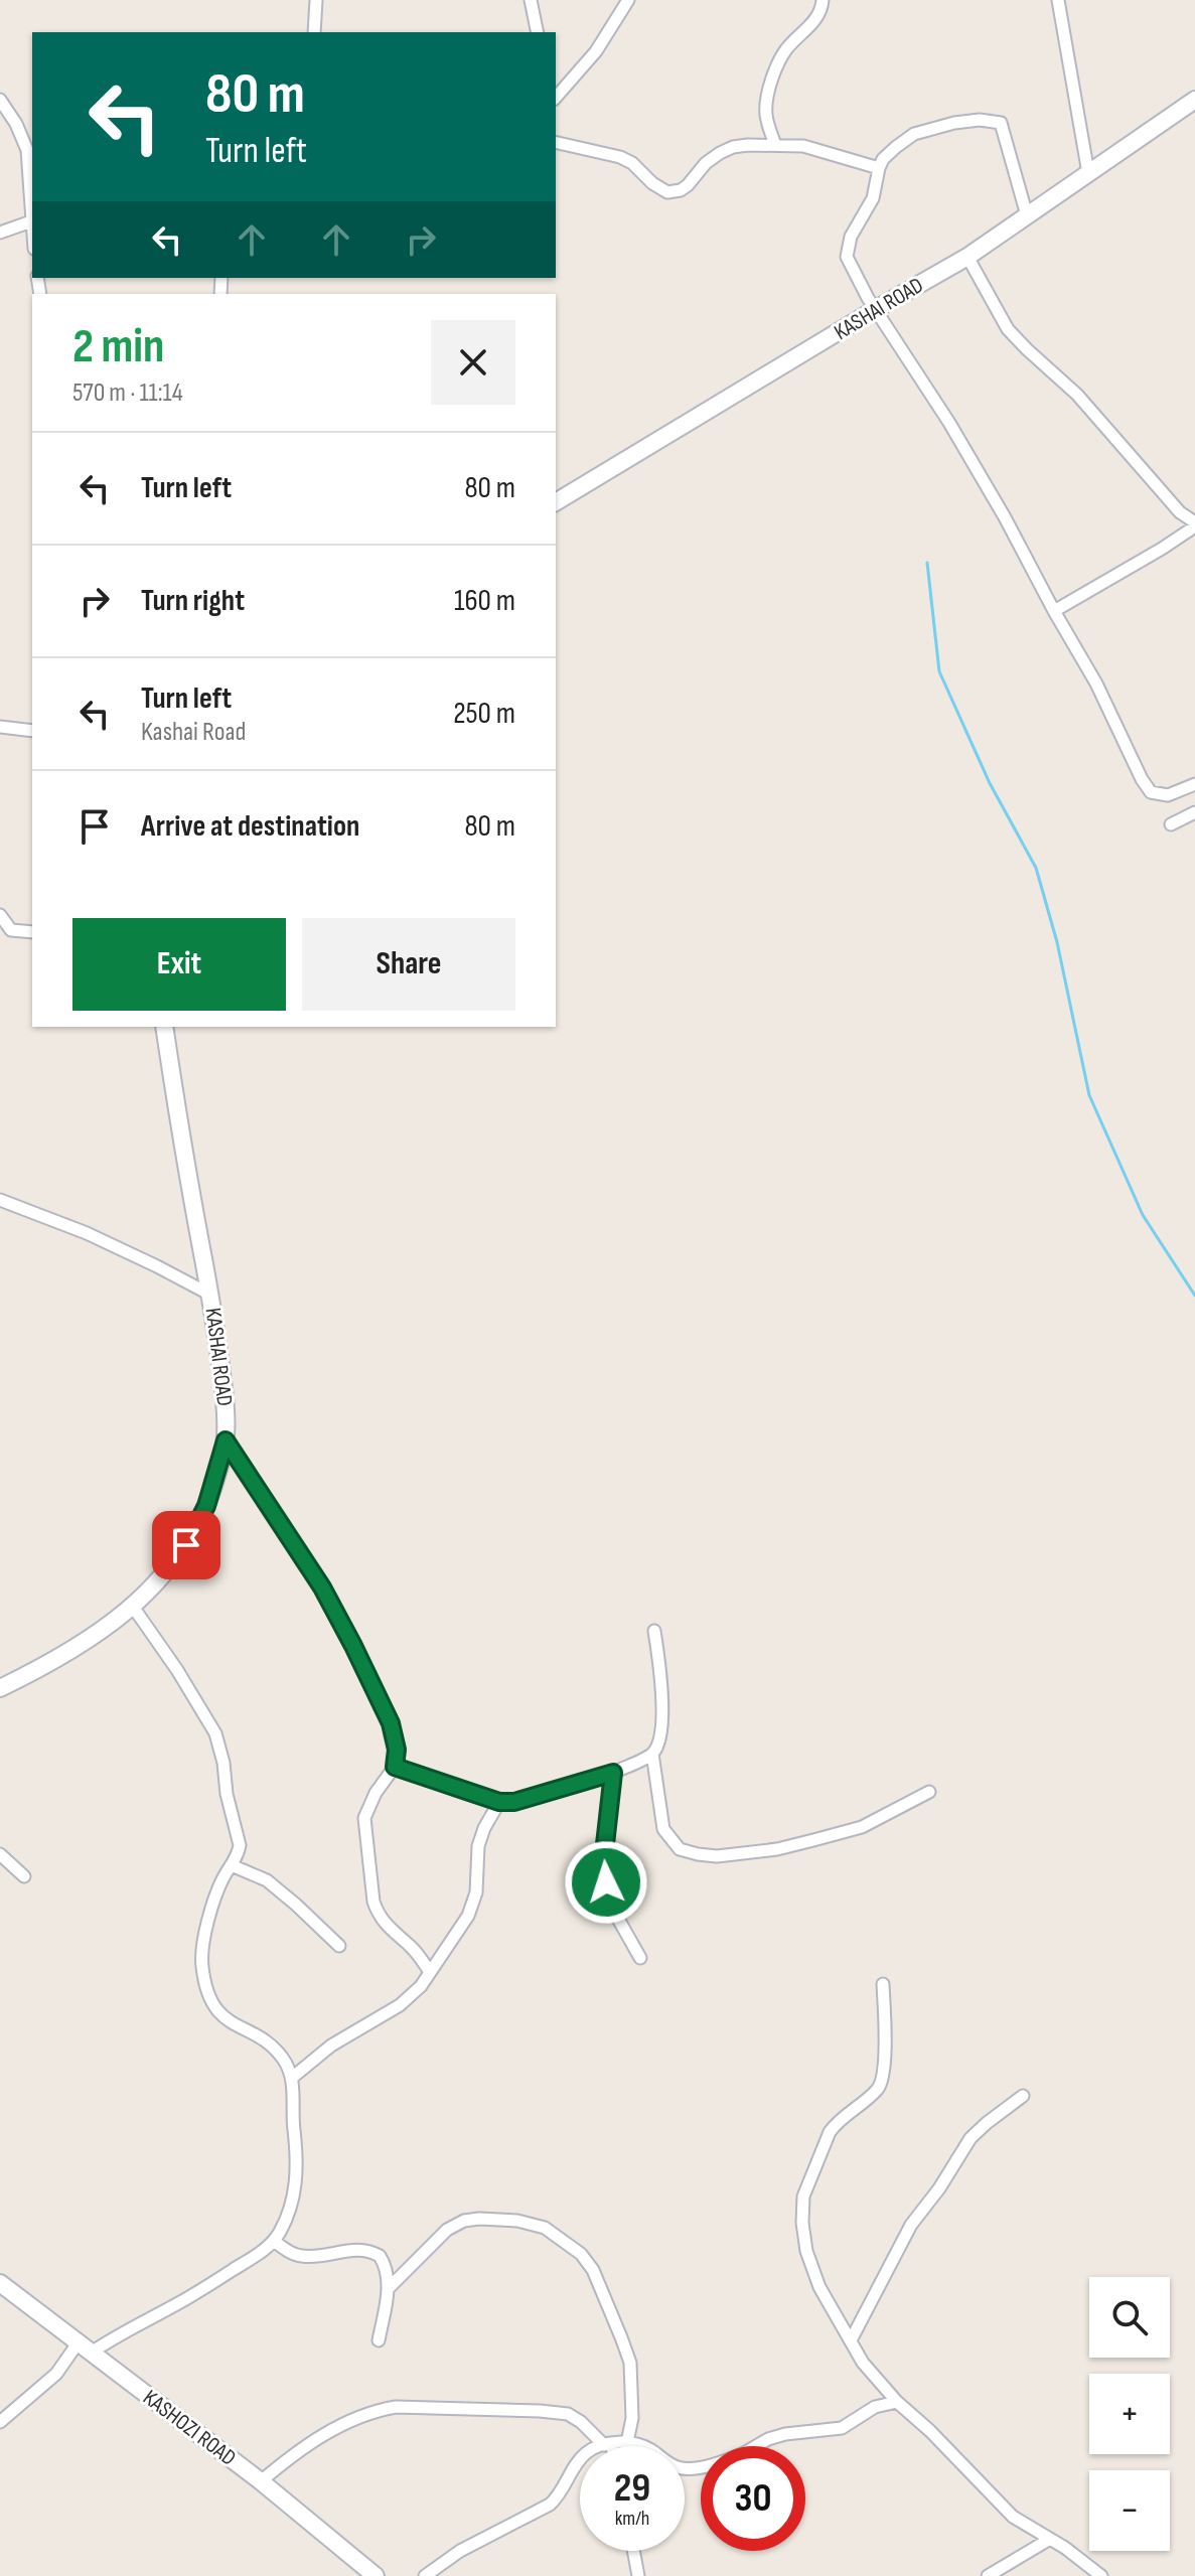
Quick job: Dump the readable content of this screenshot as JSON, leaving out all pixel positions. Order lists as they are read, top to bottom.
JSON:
{
  "streets": {
    "street": ["KASHAI ROAD", "KASHOZI ROAD"]
  },
  "page": {
    "turn": ["80 m", "Turn left"],
    "heading": ["2 min", "570 m · 11:14"],
    "list": [
      {
        "name": "Turn left",
        "value": "80 m"
      },
      {
        "name": "Turn right",
        "value": "160 m"
      },
      {
        "name": "Turn left",
        "note": "Kashai Road",
        "value": "250 m"
      },
      {
        "name": "Arrive at destination",
        "value": "80 m"
      }
    ],
    "buttons": ["Exit", "Share"],
    "map_buttons": ["+", "−"],
    "speed": "29 km/h",
    "limit": "30"
  }
}
